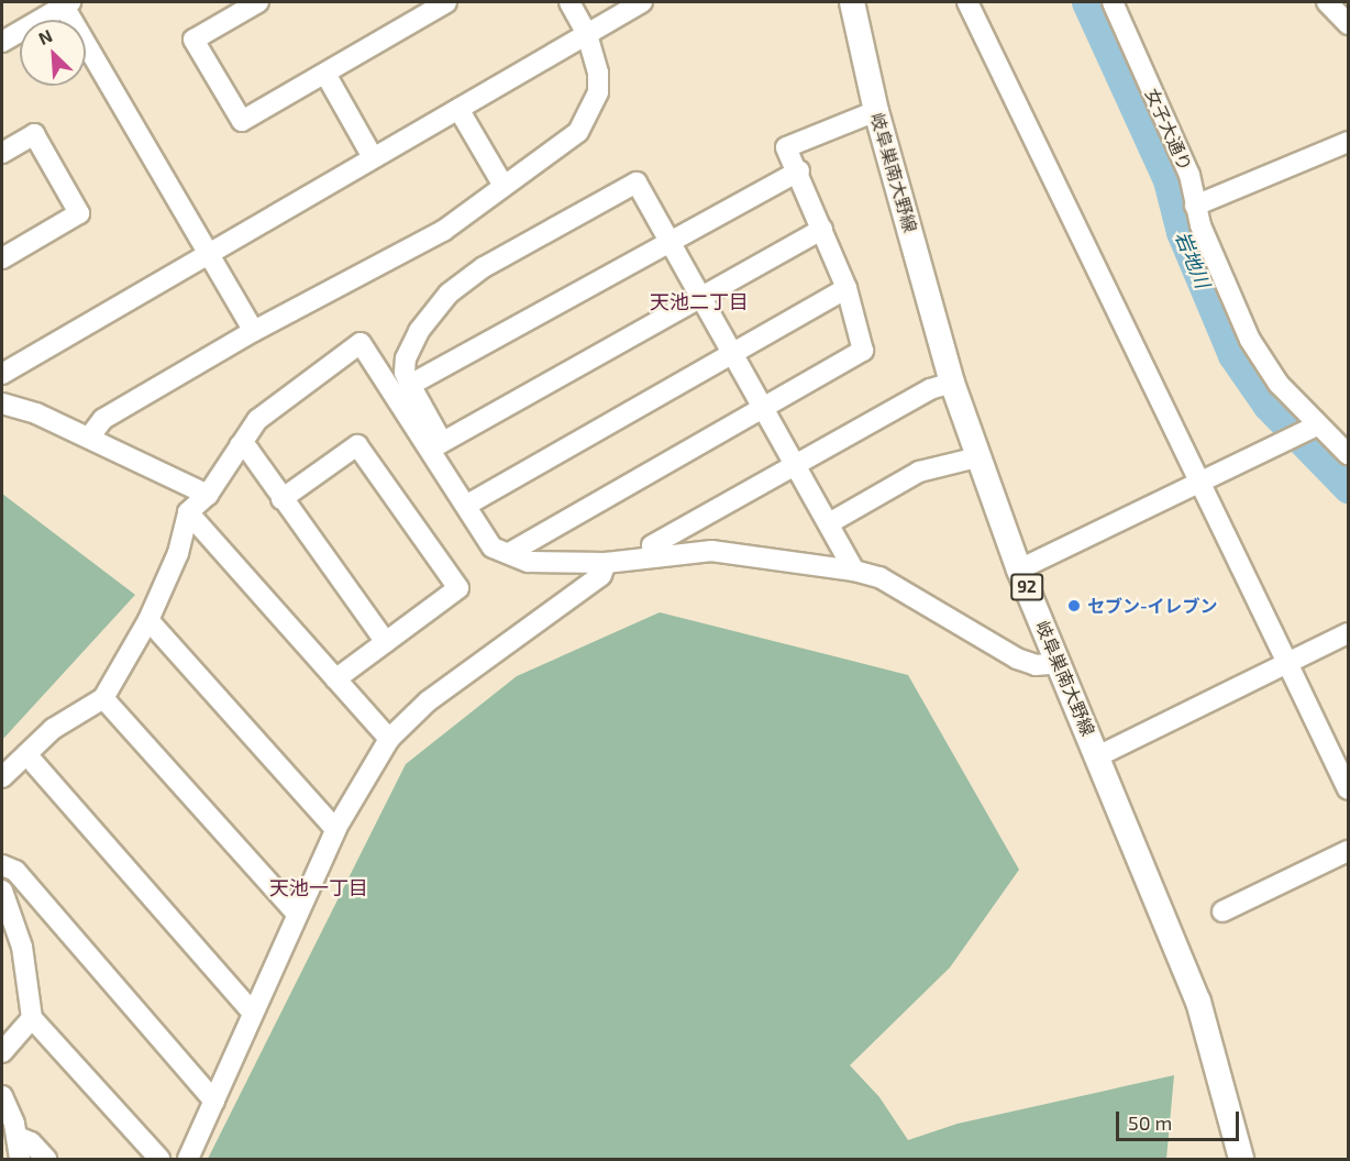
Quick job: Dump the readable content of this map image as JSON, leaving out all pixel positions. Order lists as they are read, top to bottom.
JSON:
{
  "streets": {
    "main road": ["岐阜巣南大野線", "92"],
    "street": ["女子大通り"]
  },
  "districts": ["天池二丁目", "天池一丁目"],
  "water": ["岩地川"],
  "places": ["セブン-イレブン"],
  "scale_bar": "50 m",
  "north": "top left"
}
